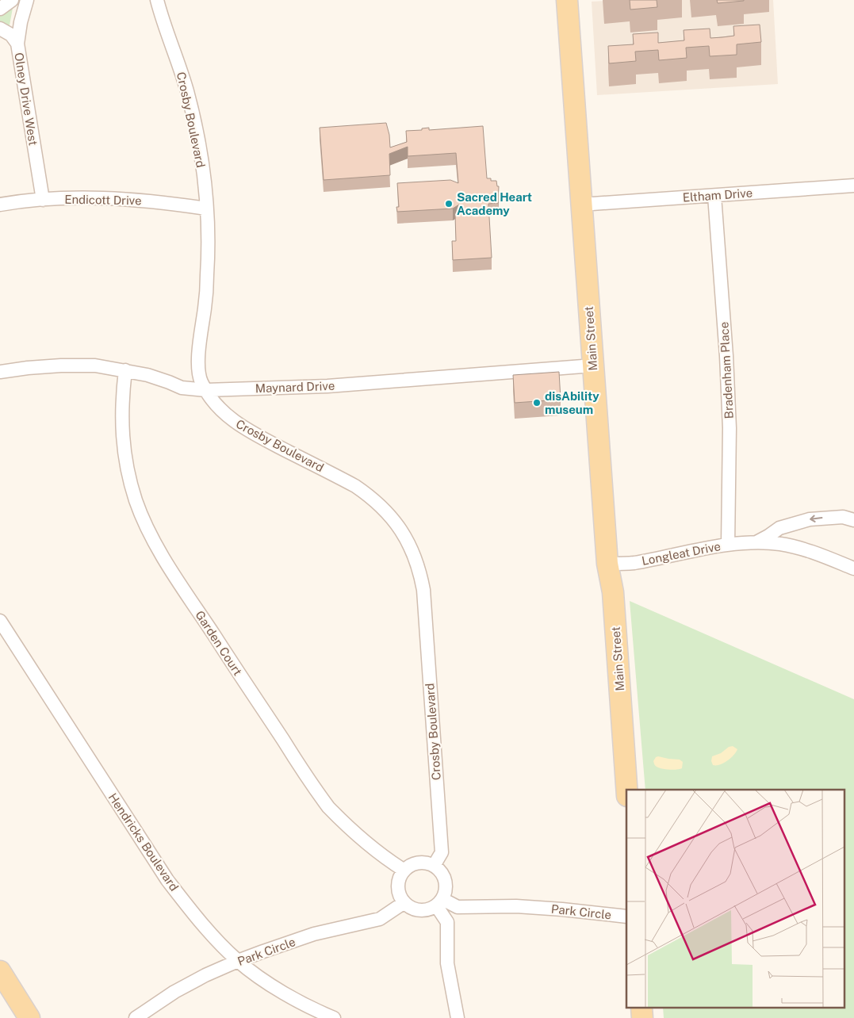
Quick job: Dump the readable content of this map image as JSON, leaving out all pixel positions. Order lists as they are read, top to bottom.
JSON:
{
  "streets": {
    "main road": ["Main Street"],
    "street": [
      "Olney Drive West",
      "Crosby Boulevard",
      "Eltham Drive",
      "Endicott Drive",
      "Bradenham Place",
      "Maynard Drive",
      "Longleat Drive",
      "Garden Court",
      "Hendricks Boulevard",
      "Park Circle"
    ]
  },
  "crossings": [
    ["Olney Drive West", "Endicott Drive"],
    ["Crosby Boulevard", "Endicott Drive"],
    ["Crosby Boulevard", "Maynard Drive"],
    ["Crosby Boulevard", "Garden Court"],
    ["Crosby Boulevard", "Park Circle"],
    ["Eltham Drive", "Main Street"],
    ["Eltham Drive", "Bradenham Place"],
    ["Main Street", "Maynard Drive"],
    ["Main Street", "Longleat Drive"],
    ["Bradenham Place", "Longleat Drive"],
    ["Maynard Drive", "Garden Court"],
    ["Garden Court", "Park Circle"],
    ["Hendricks Boulevard", "Park Circle"]
  ],
  "places": ["Sacred Heart Academy", "disAbility museum"]
}
